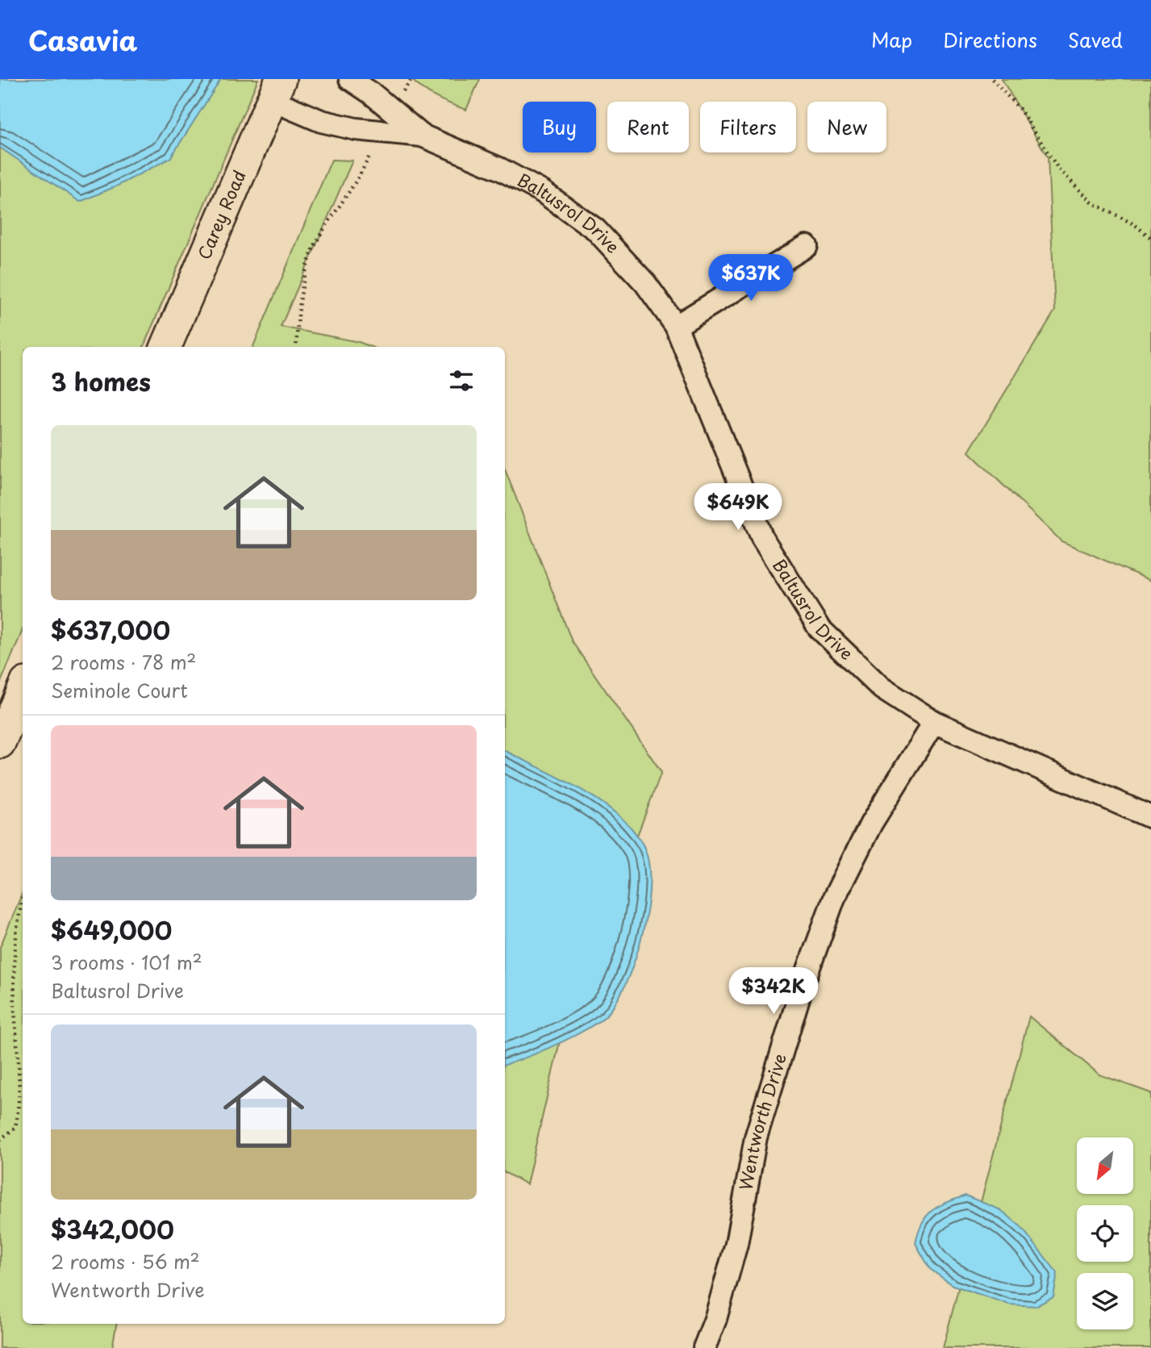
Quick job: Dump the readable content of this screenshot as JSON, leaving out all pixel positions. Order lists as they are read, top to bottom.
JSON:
{
  "streets": {
    "street": ["Carey Road", "Baltusrol Drive", "Wentworth Drive"]
  },
  "crossings": [
    ["Carey Road", "Baltusrol Drive"],
    ["Baltusrol Drive", "Wentworth Drive"]
  ],
  "north": "bottom left",
  "page": {
    "header": "Casavia",
    "nav": ["Map", "Directions", "Saved"],
    "chip": [
      "Buy",
      "Rent",
      "Filters",
      "New"
    ],
    "price": ["$637K", "$649K", "$342K"],
    "heading": "3 homes",
    "list": [
      {
        "name": "$637,000",
        "note": "2 rooms · 78 m² · Seminole Court"
      },
      {
        "name": "$649,000",
        "note": "3 rooms · 101 m² · Baltusrol Drive"
      },
      {
        "name": "$342,000",
        "note": "2 rooms · 56 m² · Wentworth Drive"
      }
    ]
  }
}
